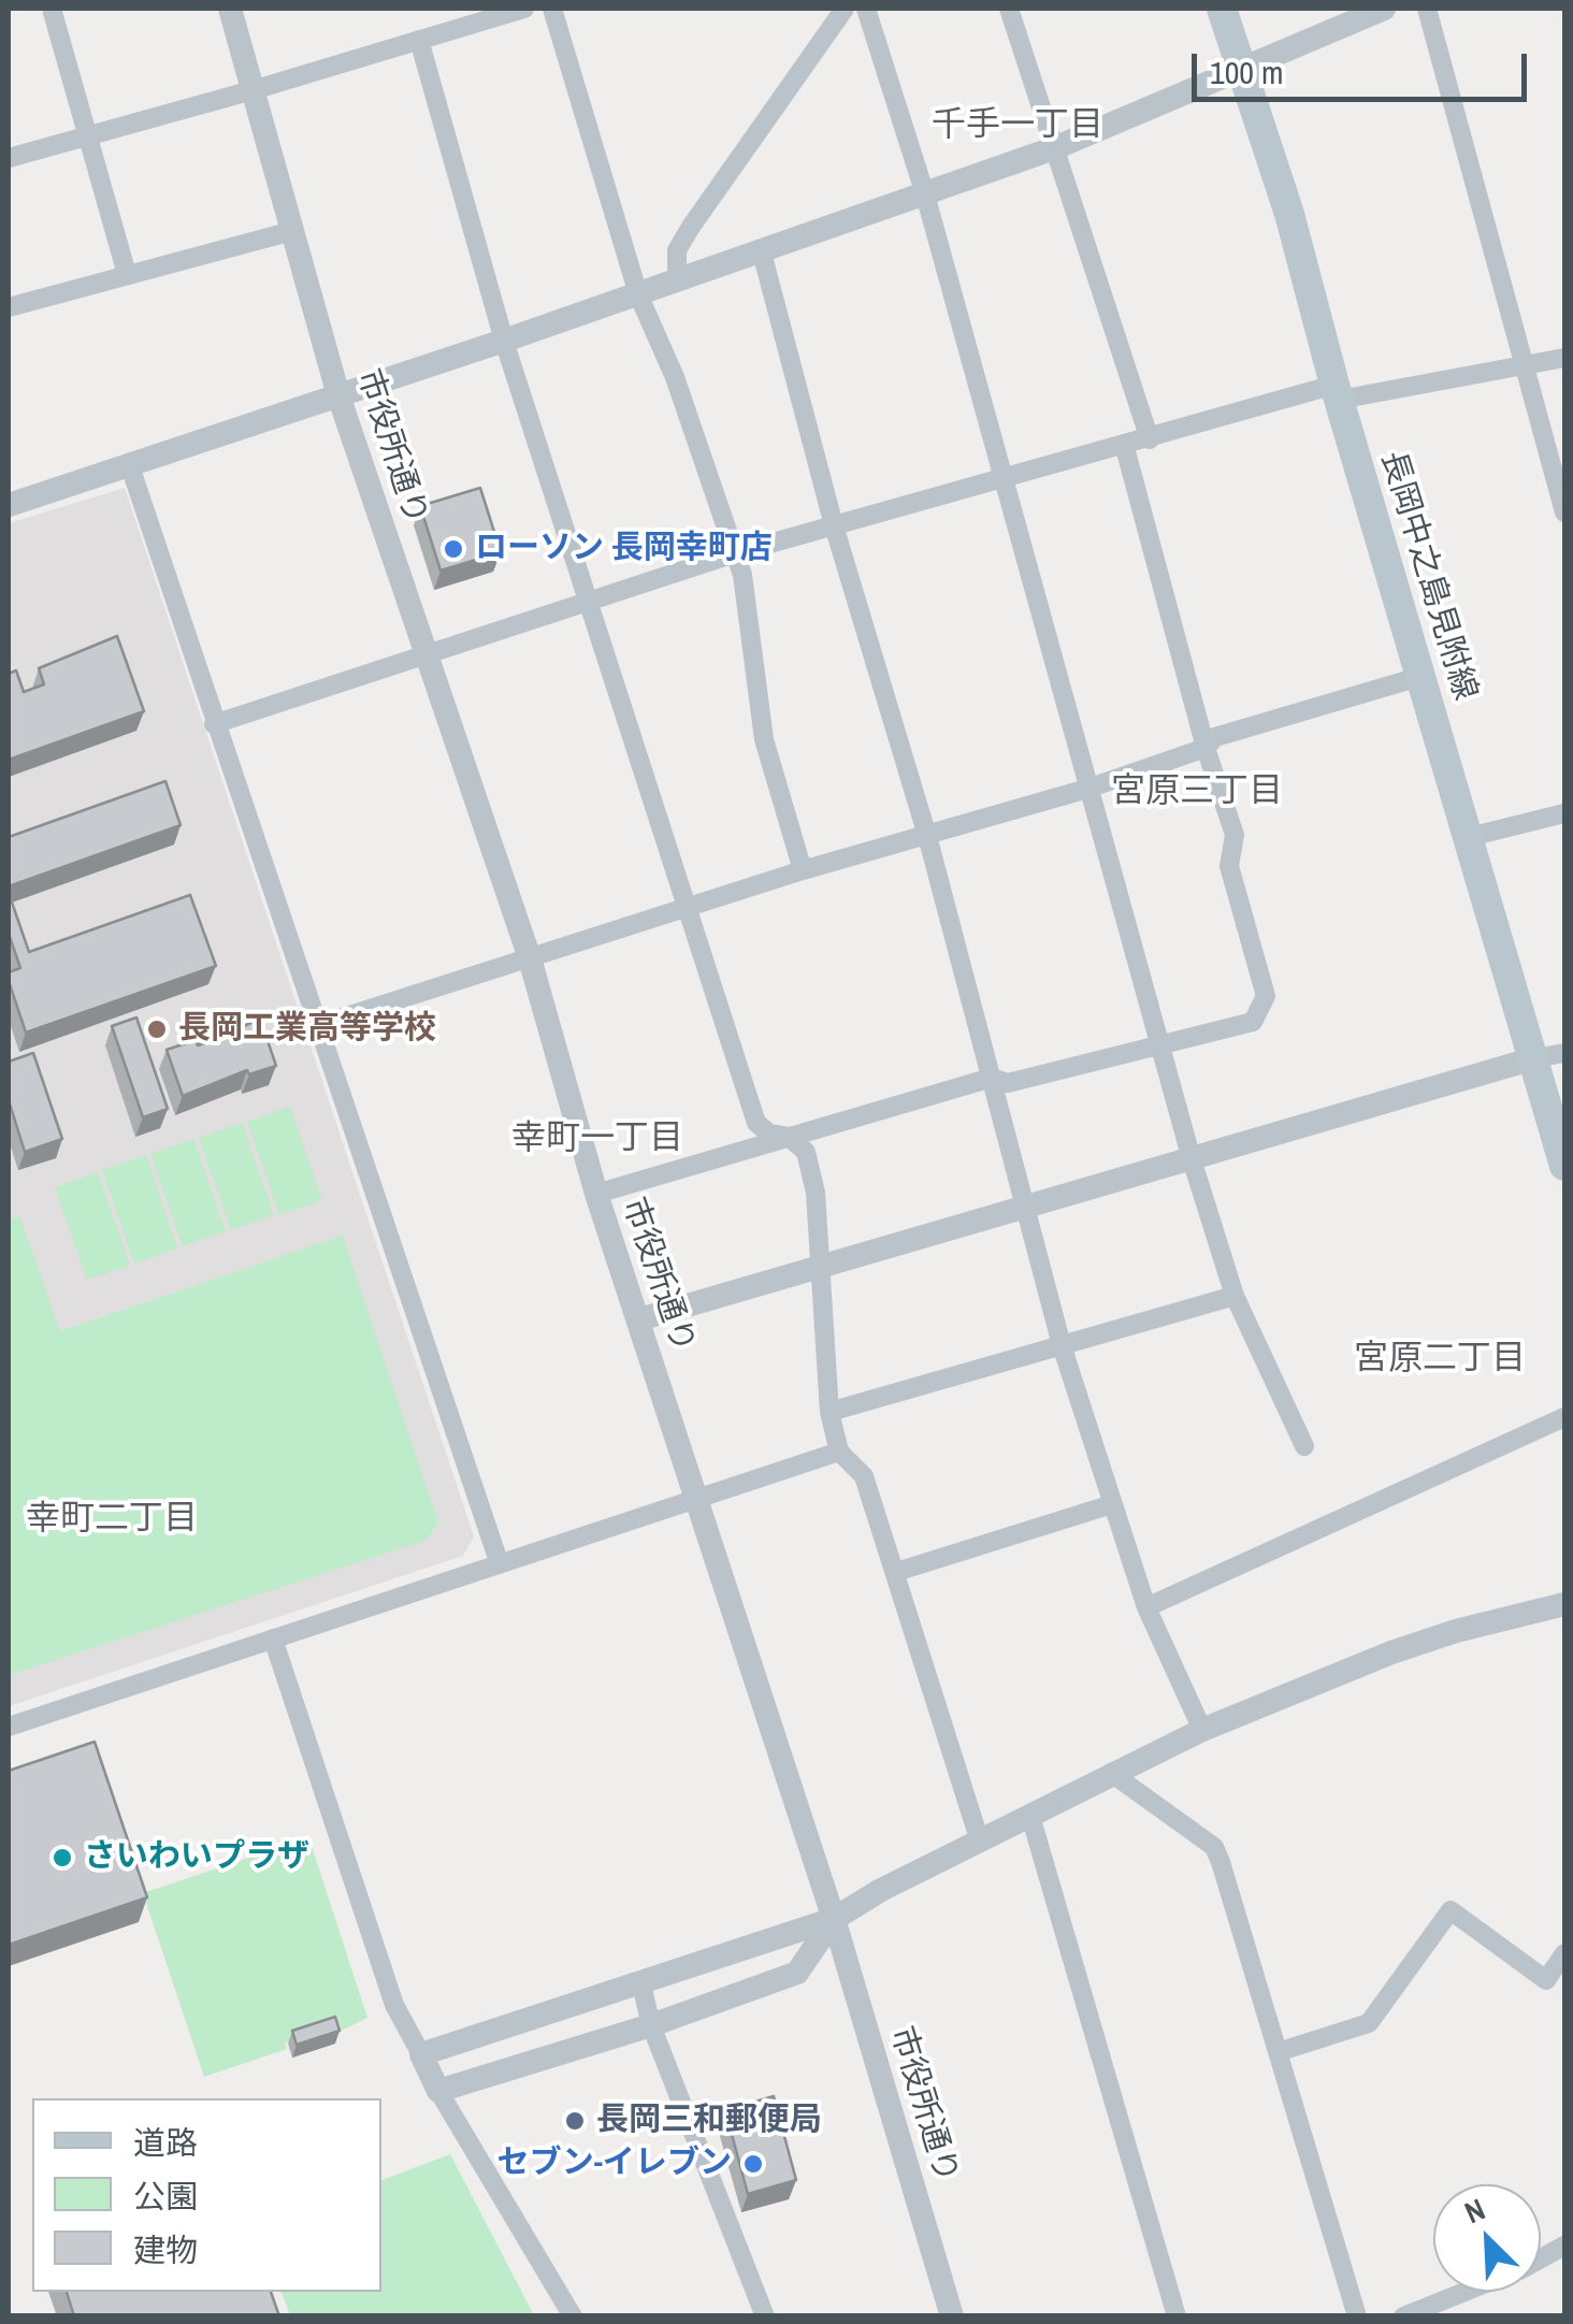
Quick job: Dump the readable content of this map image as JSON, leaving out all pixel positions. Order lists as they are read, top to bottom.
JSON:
{
  "streets": {
    "main road": ["長岡中之島見附線"],
    "street": ["市役所通り"]
  },
  "districts": [
    "千手一丁目",
    "宮原三丁目",
    "幸町一丁目",
    "宮原二丁目",
    "幸町二丁目"
  ],
  "places": [
    "ローソン 長岡幸町店",
    "長岡工業高等学校",
    "さいわいプラザ",
    "長岡三和郵便局",
    "セブン-イレブン"
  ],
  "legend": ["道路", "公園", "建物"],
  "scale_bar": "100 m",
  "north": "top left"
}
